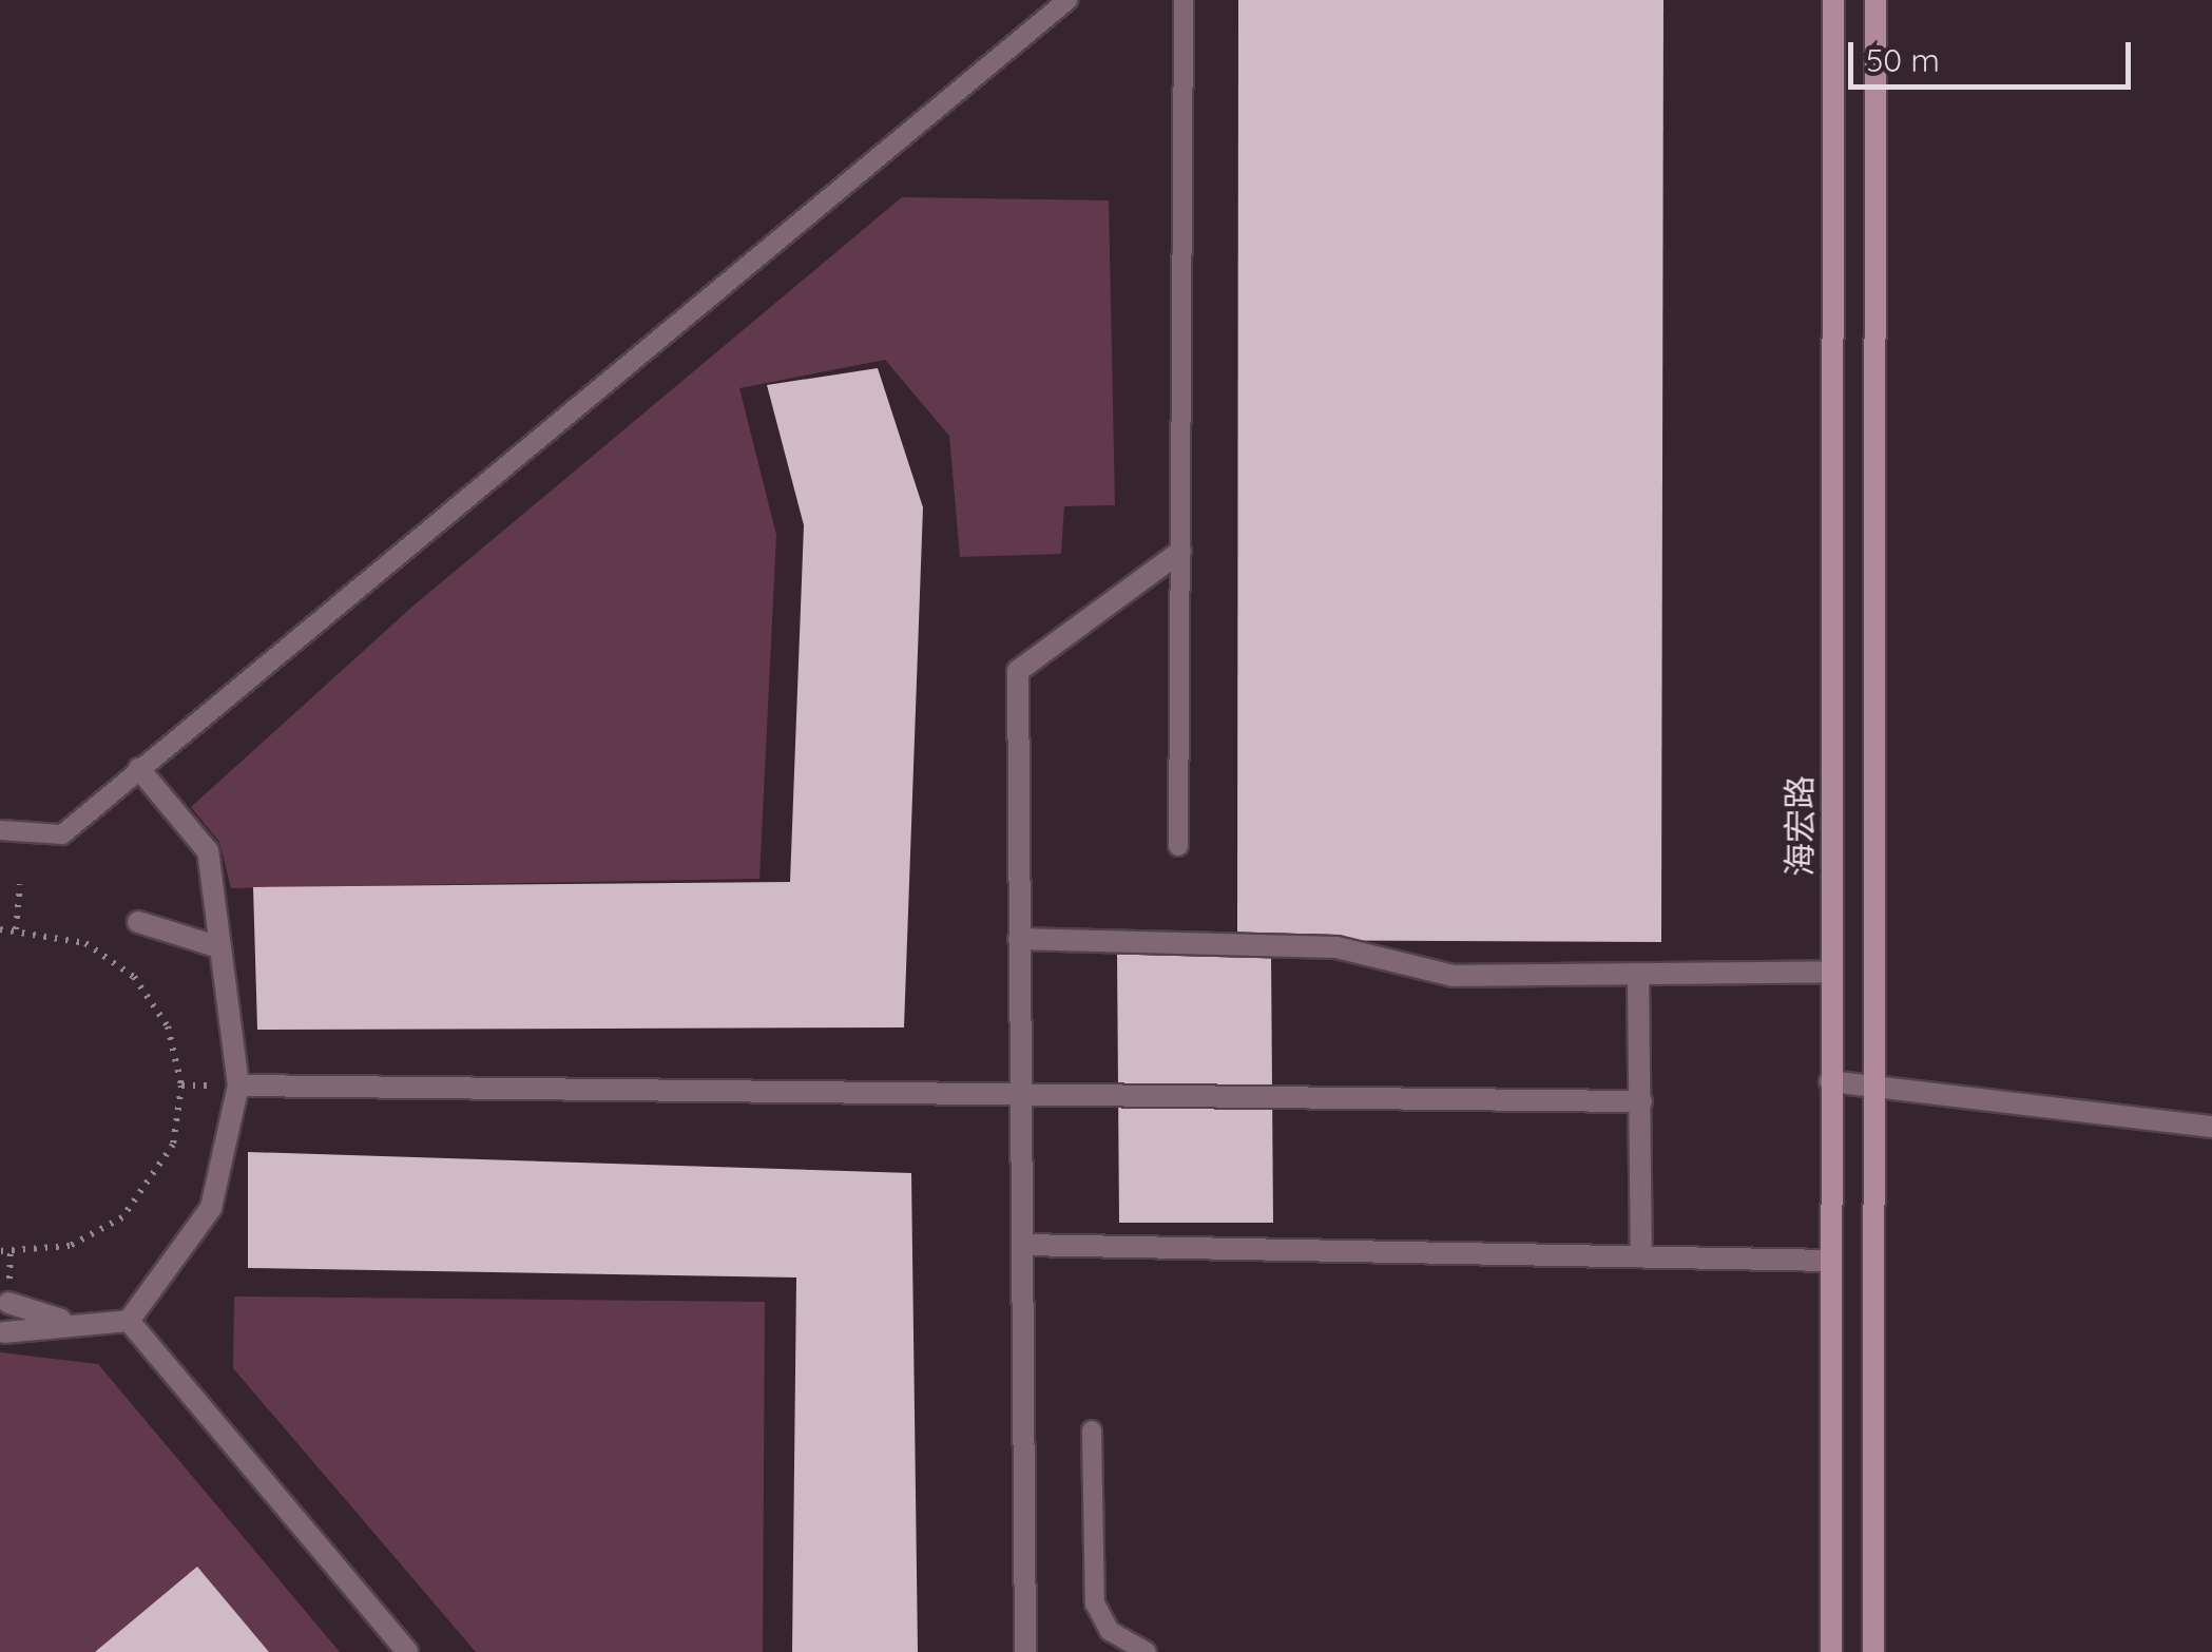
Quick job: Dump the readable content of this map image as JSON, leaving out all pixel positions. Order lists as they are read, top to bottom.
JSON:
{
  "streets": {
    "main road": ["海宏路"]
  },
  "scale_bar": "50 m"
}
